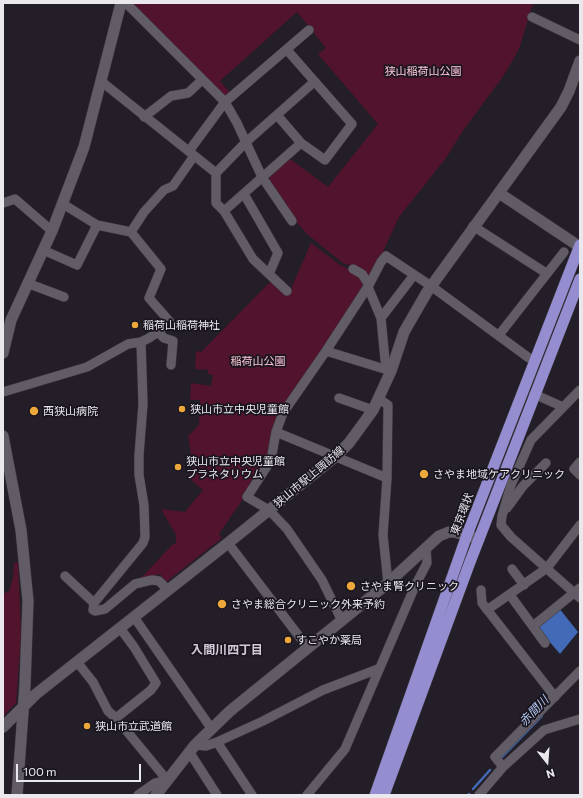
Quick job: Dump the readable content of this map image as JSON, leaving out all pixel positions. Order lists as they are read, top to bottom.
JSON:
{
  "streets": {
    "highway": ["東京環状"],
    "street": ["狭山市駅上諏訪線"]
  },
  "districts": ["入間川四丁目"],
  "water": ["赤間川"],
  "parks": ["狭山稲荷山公園", "稲荷山公園"],
  "places": [
    "稲荷山稲荷神社",
    "狭山市立中央児童館",
    "西狭山病院",
    "狭山市立中央児童館 プラネタリウム",
    "さやま地域ケアクリニック",
    "さやま腎クリニック",
    "さやま総合クリニック外来予約",
    "すこやか薬局",
    "狭山市立武道館"
  ],
  "scale_bar": "100 m",
  "north": "bottom"
}
